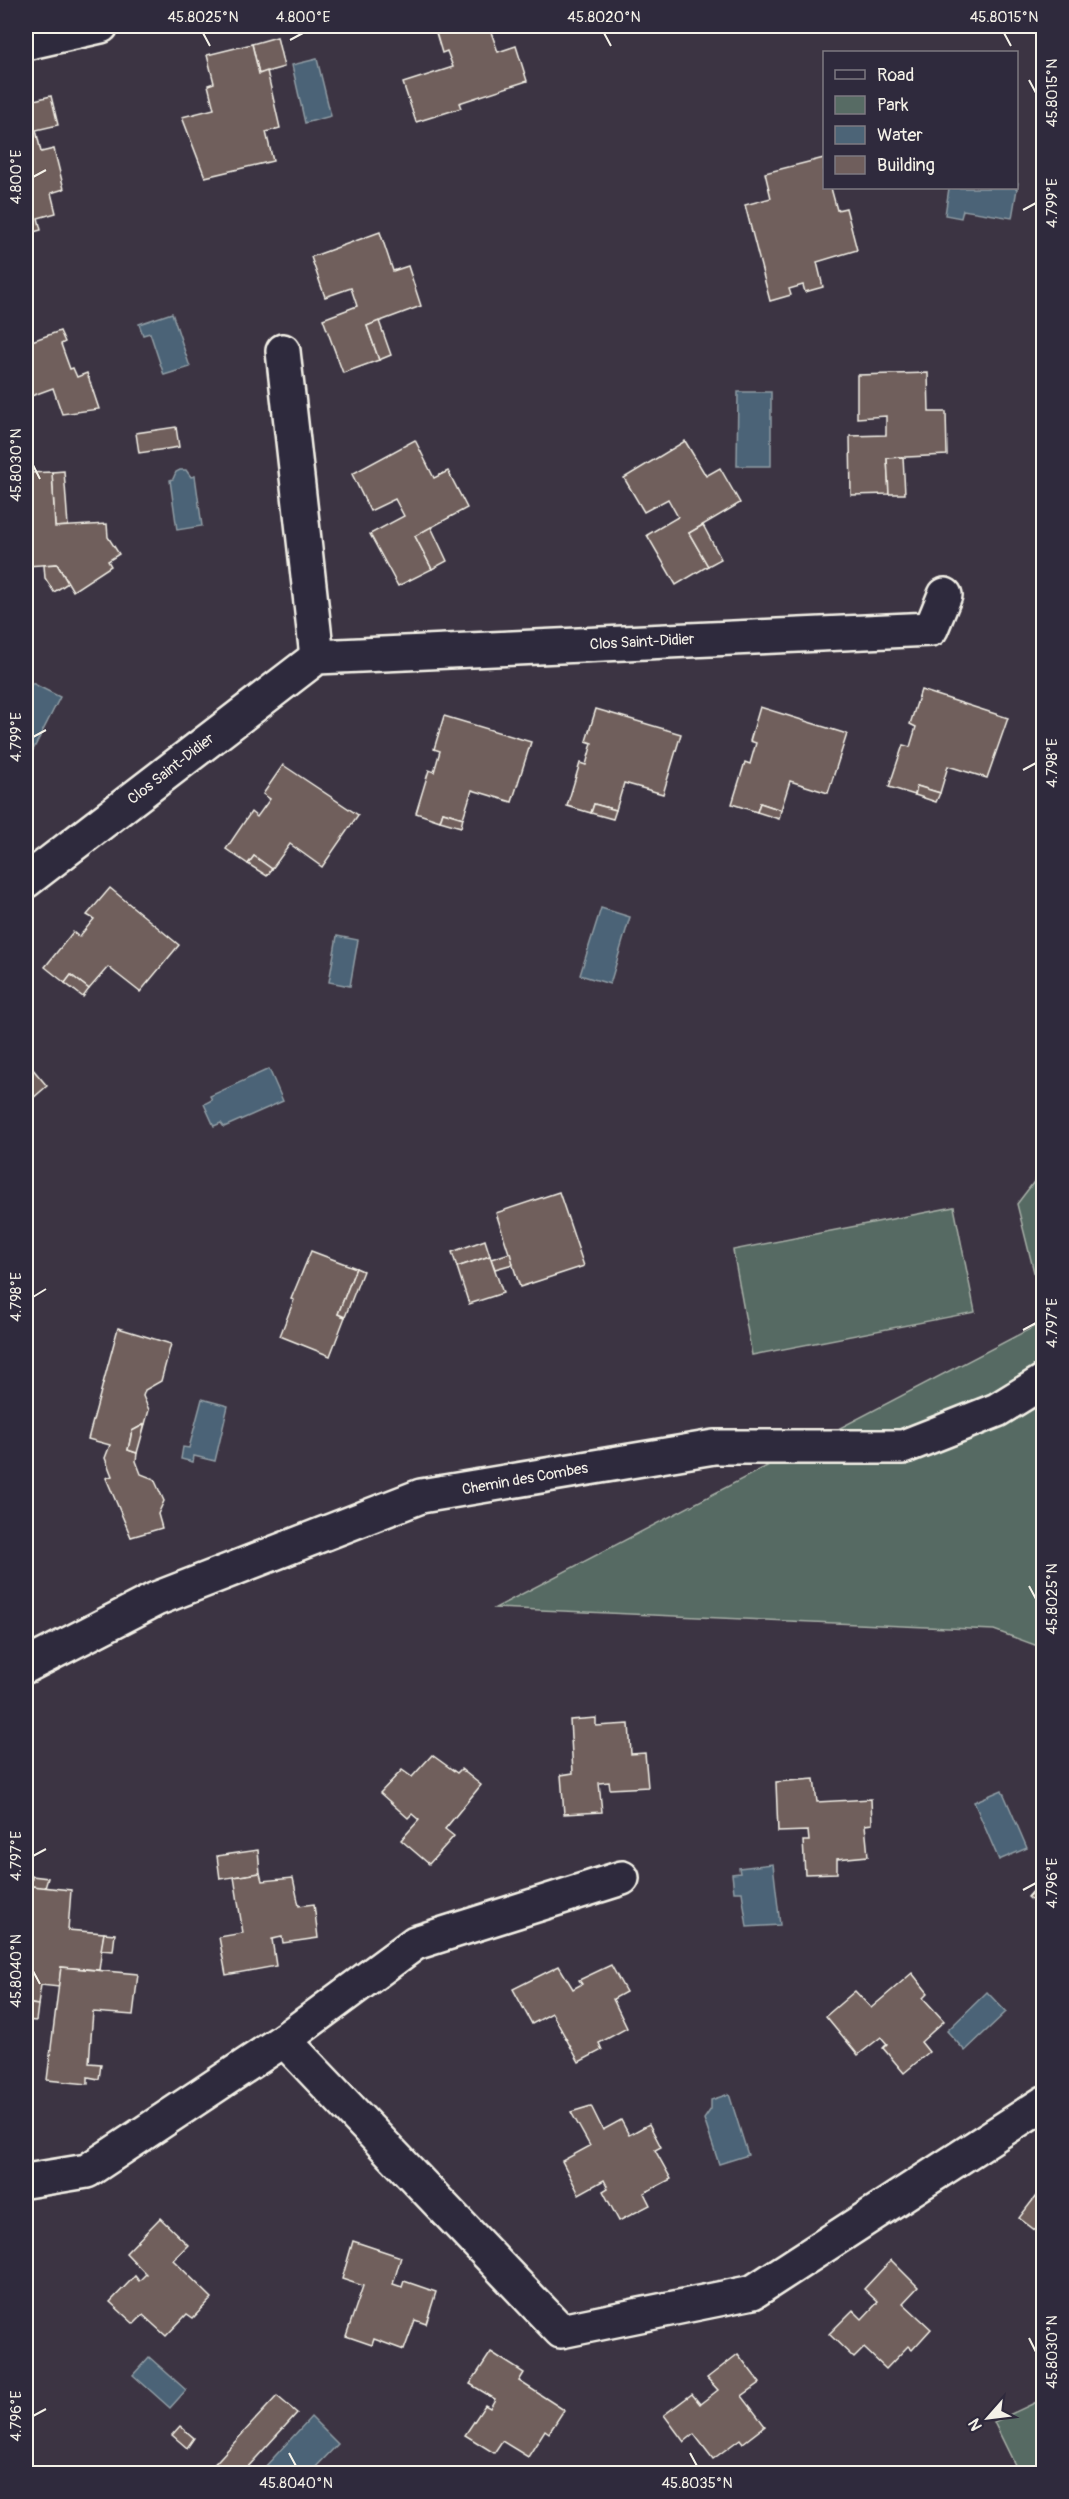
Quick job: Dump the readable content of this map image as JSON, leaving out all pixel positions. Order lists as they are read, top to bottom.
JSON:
{
  "streets": {
    "street": ["Clos Saint-Didier", "Chemin des Combes"]
  },
  "legend": [
    "Road",
    "Park",
    "Water",
    "Building"
  ],
  "north": "bottom left",
  "coordinates": [
    "45.8025°N",
    "4.800°E",
    "45.8020°N",
    "45.8015°N",
    "4.799°E",
    "45.8030°N",
    "4.798°E",
    "4.797°E",
    "4.796°E",
    "45.8040°N",
    "45.8035°N"
  ]
}
